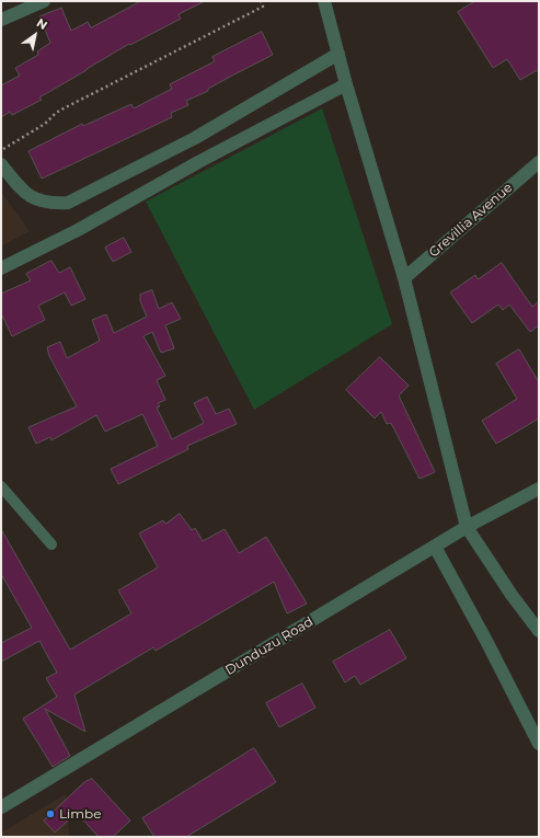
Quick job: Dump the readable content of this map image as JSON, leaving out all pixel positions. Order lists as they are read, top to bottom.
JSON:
{
  "streets": {
    "street": ["Grevillia Avenue", "Dunduzu Road"]
  },
  "places": ["Limbe"],
  "north": "top right"
}
